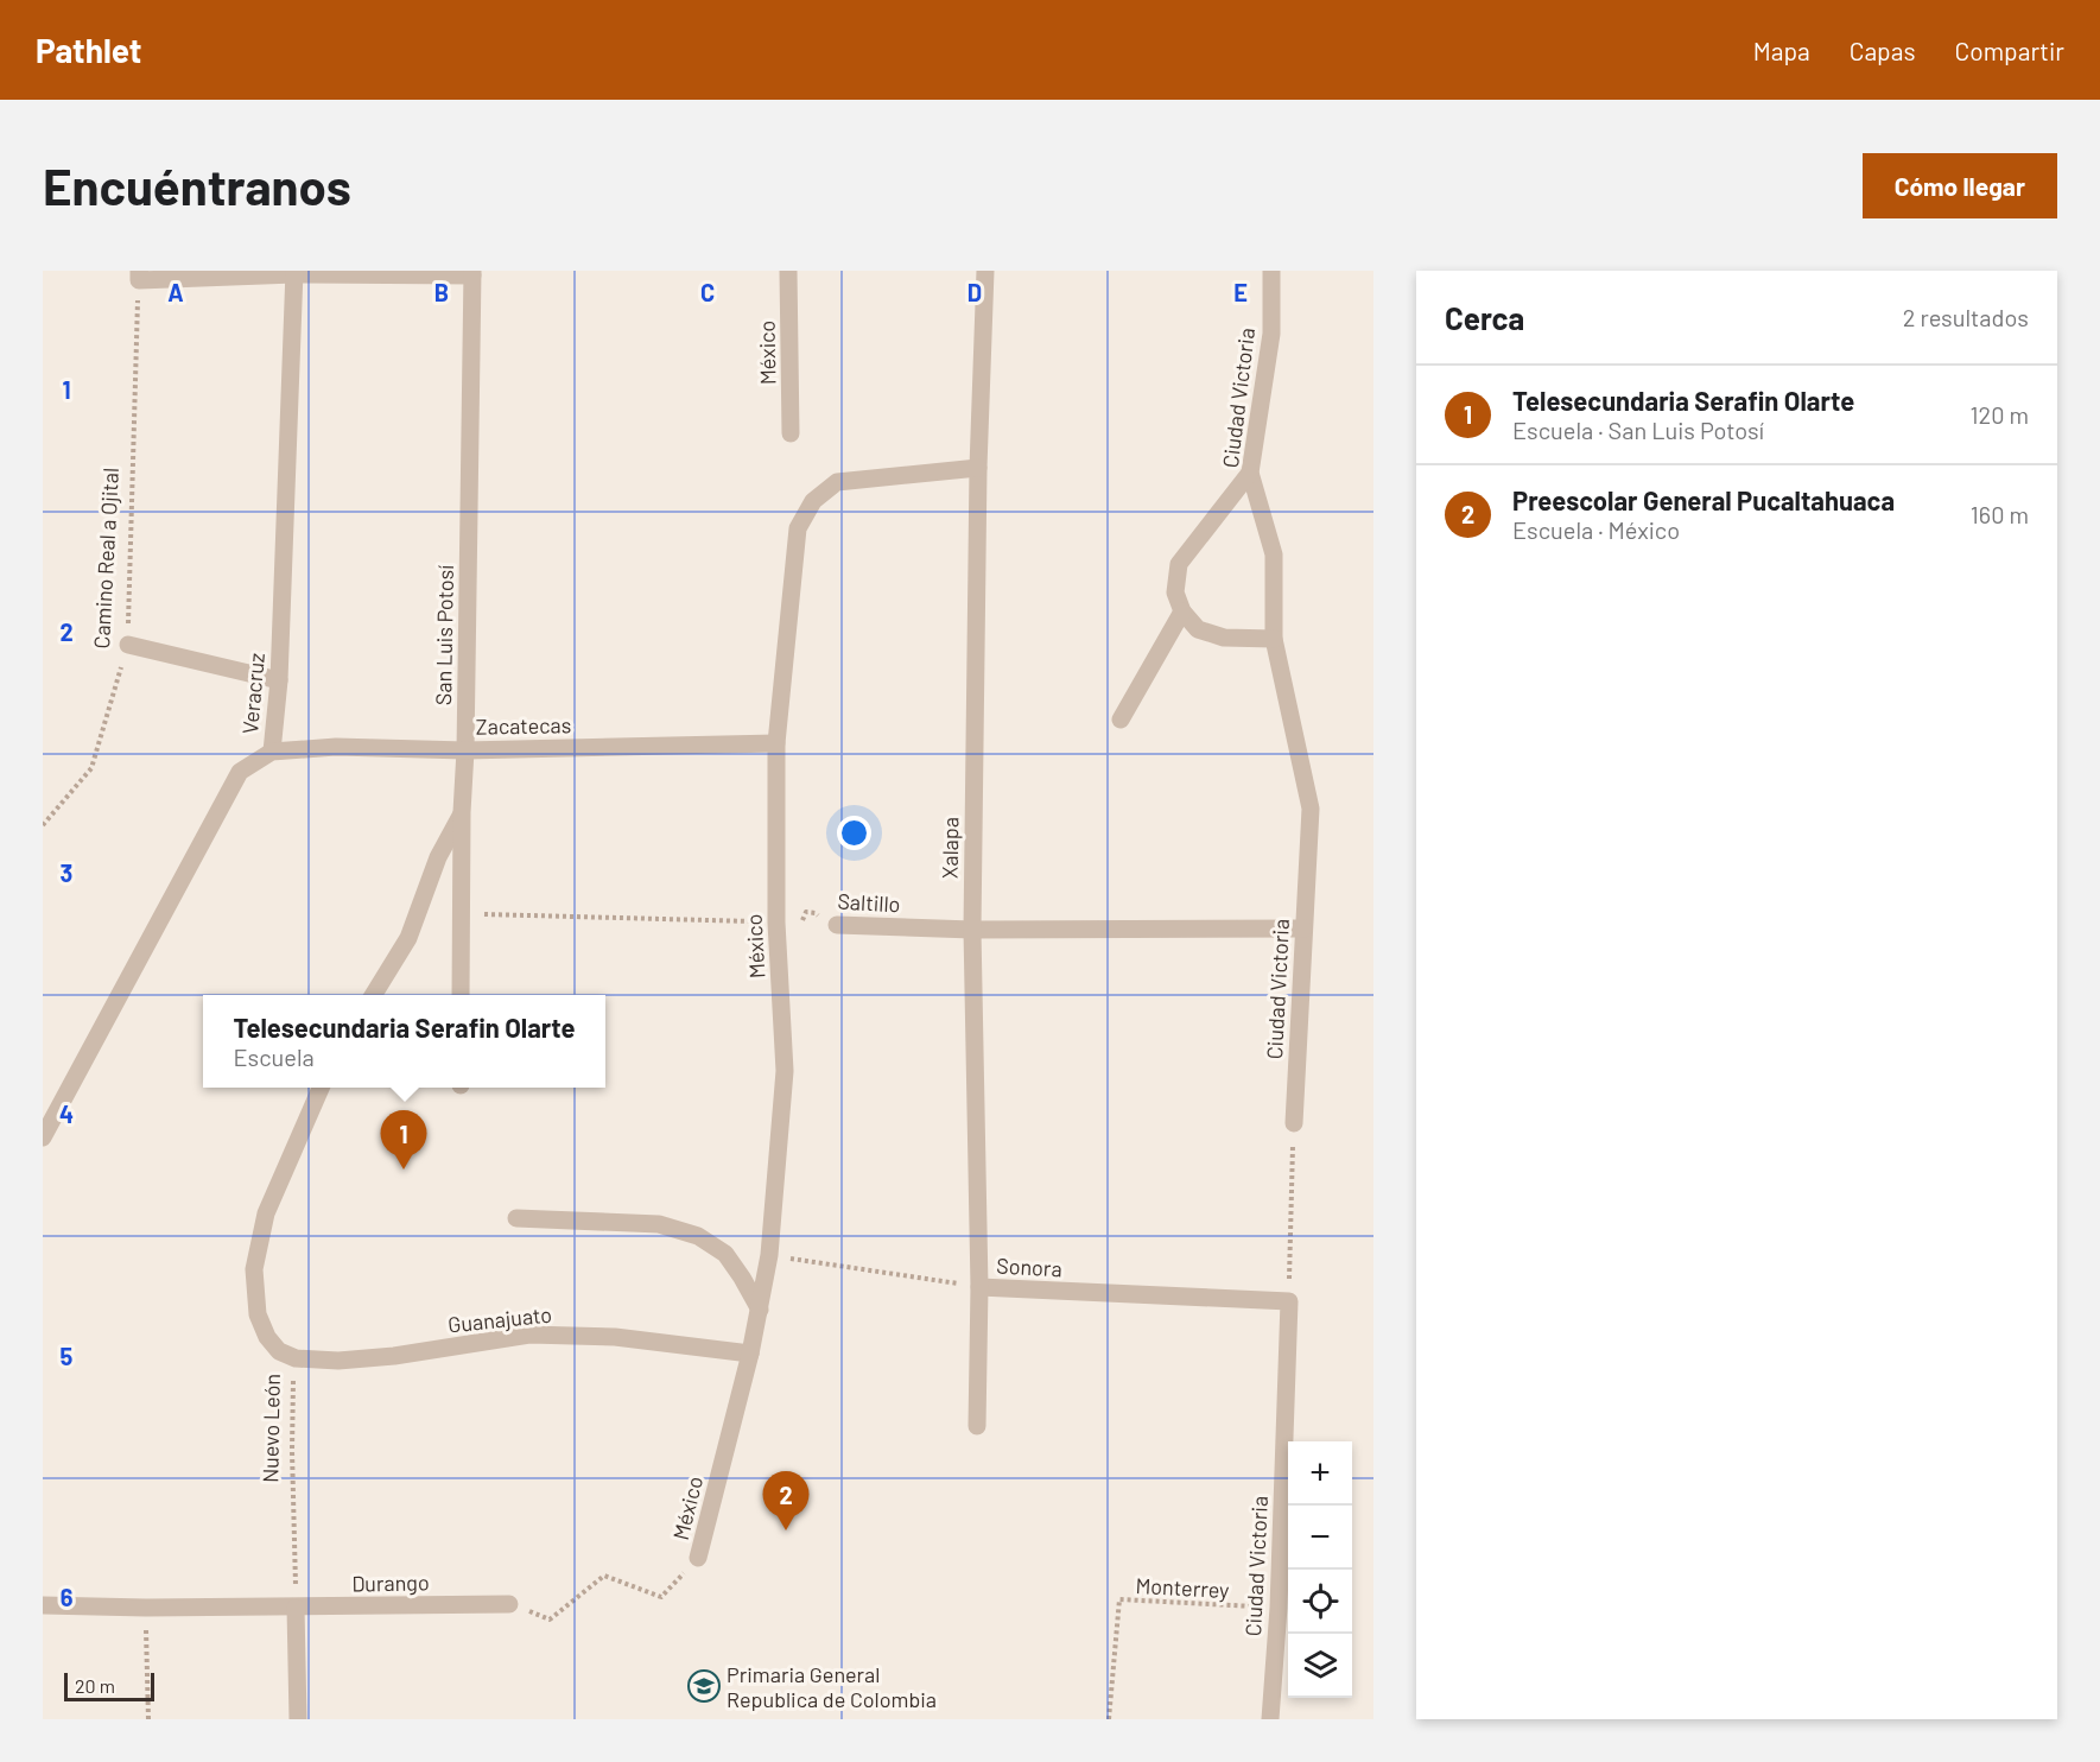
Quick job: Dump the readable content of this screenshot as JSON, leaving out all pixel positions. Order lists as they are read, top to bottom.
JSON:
{
  "streets": {
    "street": [
      "México",
      "Ciudad Victoria",
      "San Luis Potosí",
      "Veracruz",
      "Zacatecas",
      "Xalapa",
      "Saltillo",
      "Sonora",
      "Guanajuato",
      "Nuevo León",
      "Durango"
    ],
    "path": ["Camino Real a Ojital", "Monterrey"]
  },
  "crossings": [
    ["México", "Zacatecas"],
    ["México", "Xalapa"],
    ["México", "Sonora"],
    ["México", "Guanajuato"],
    ["Ciudad Victoria", "Saltillo"],
    ["Ciudad Victoria", "Sonora"],
    ["Ciudad Victoria", "Monterrey"],
    ["San Luis Potosí", "Zacatecas"],
    ["Veracruz", "Zacatecas"],
    ["Xalapa", "Saltillo"],
    ["Xalapa", "Sonora"],
    ["Guanajuato", "Nuevo León"],
    ["Nuevo León", "Durango"]
  ],
  "places": {
    "school or university": ["Primaria General Republica de Colombia"]
  },
  "scale_bar": "20 m",
  "page": {
    "header": "Pathlet",
    "nav": ["Mapa", "Capas", "Compartir"],
    "buttons": "Cómo llegar",
    "title": "Encuéntranos",
    "heading": ["Cerca", "2 resultados"],
    "list": [
      {
        "mark": "1",
        "name": "Telesecundaria Serafin Olarte",
        "note": "Escuela · San Luis Potosí",
        "value": "120 m"
      },
      {
        "mark": "2",
        "name": "Preescolar General Pucaltahuaca",
        "note": "Escuela · México",
        "value": "160 m"
      }
    ],
    "popup": ["Telesecundaria Serafin Olarte", "Escuela"],
    "pins": ["1", "2"],
    "map_buttons": ["+", "−"],
    "scale": "20 m"
  },
  "grid": {
    "columns": [
      "A",
      "B",
      "C",
      "D",
      "E"
    ],
    "rows": [
      "1",
      "2",
      "3",
      "4",
      "5",
      "6"
    ]
  }
}
